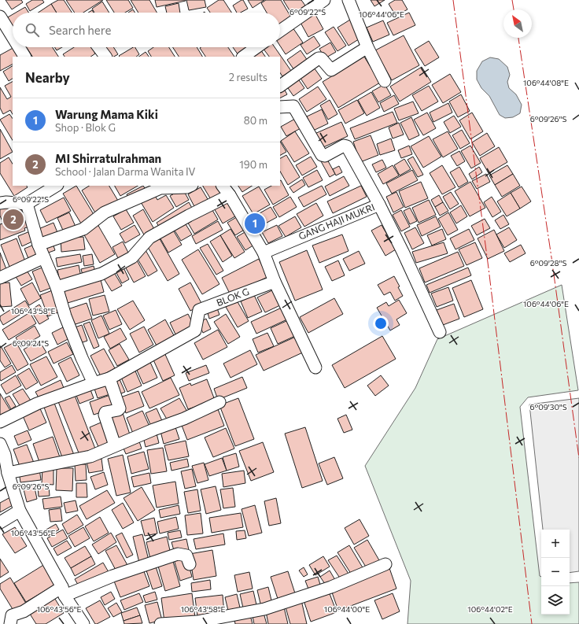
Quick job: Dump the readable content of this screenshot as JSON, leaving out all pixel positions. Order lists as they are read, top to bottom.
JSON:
{
  "streets": {
    "street": ["GANG HAJI MUKRI", "BLOK G"]
  },
  "north": "top left",
  "page": {
    "search": "Search here",
    "heading": ["Nearby", "2 results"],
    "list": [
      {
        "mark": "1",
        "name": "Warung Mama Kiki",
        "note": "Shop · Blok G",
        "value": "80 m"
      },
      {
        "mark": "2",
        "name": "MI Shirratulrahman",
        "note": "School · Jalan Darma Wanita IV",
        "value": "190 m"
      }
    ],
    "pins": ["2", "1"],
    "map_buttons": ["+", "−"]
  },
  "coordinates": [
    "6°09'22\"S",
    "106°44'06\"E",
    "106°44'08\"E",
    "6°09'26\"S",
    "6°09'28\"S",
    "106°43'58\"E",
    "6°09'24\"S",
    "6°09'30\"S",
    "106°43'56\"E",
    "106°44'00\"E",
    "106°44'02\"E"
  ]
}
